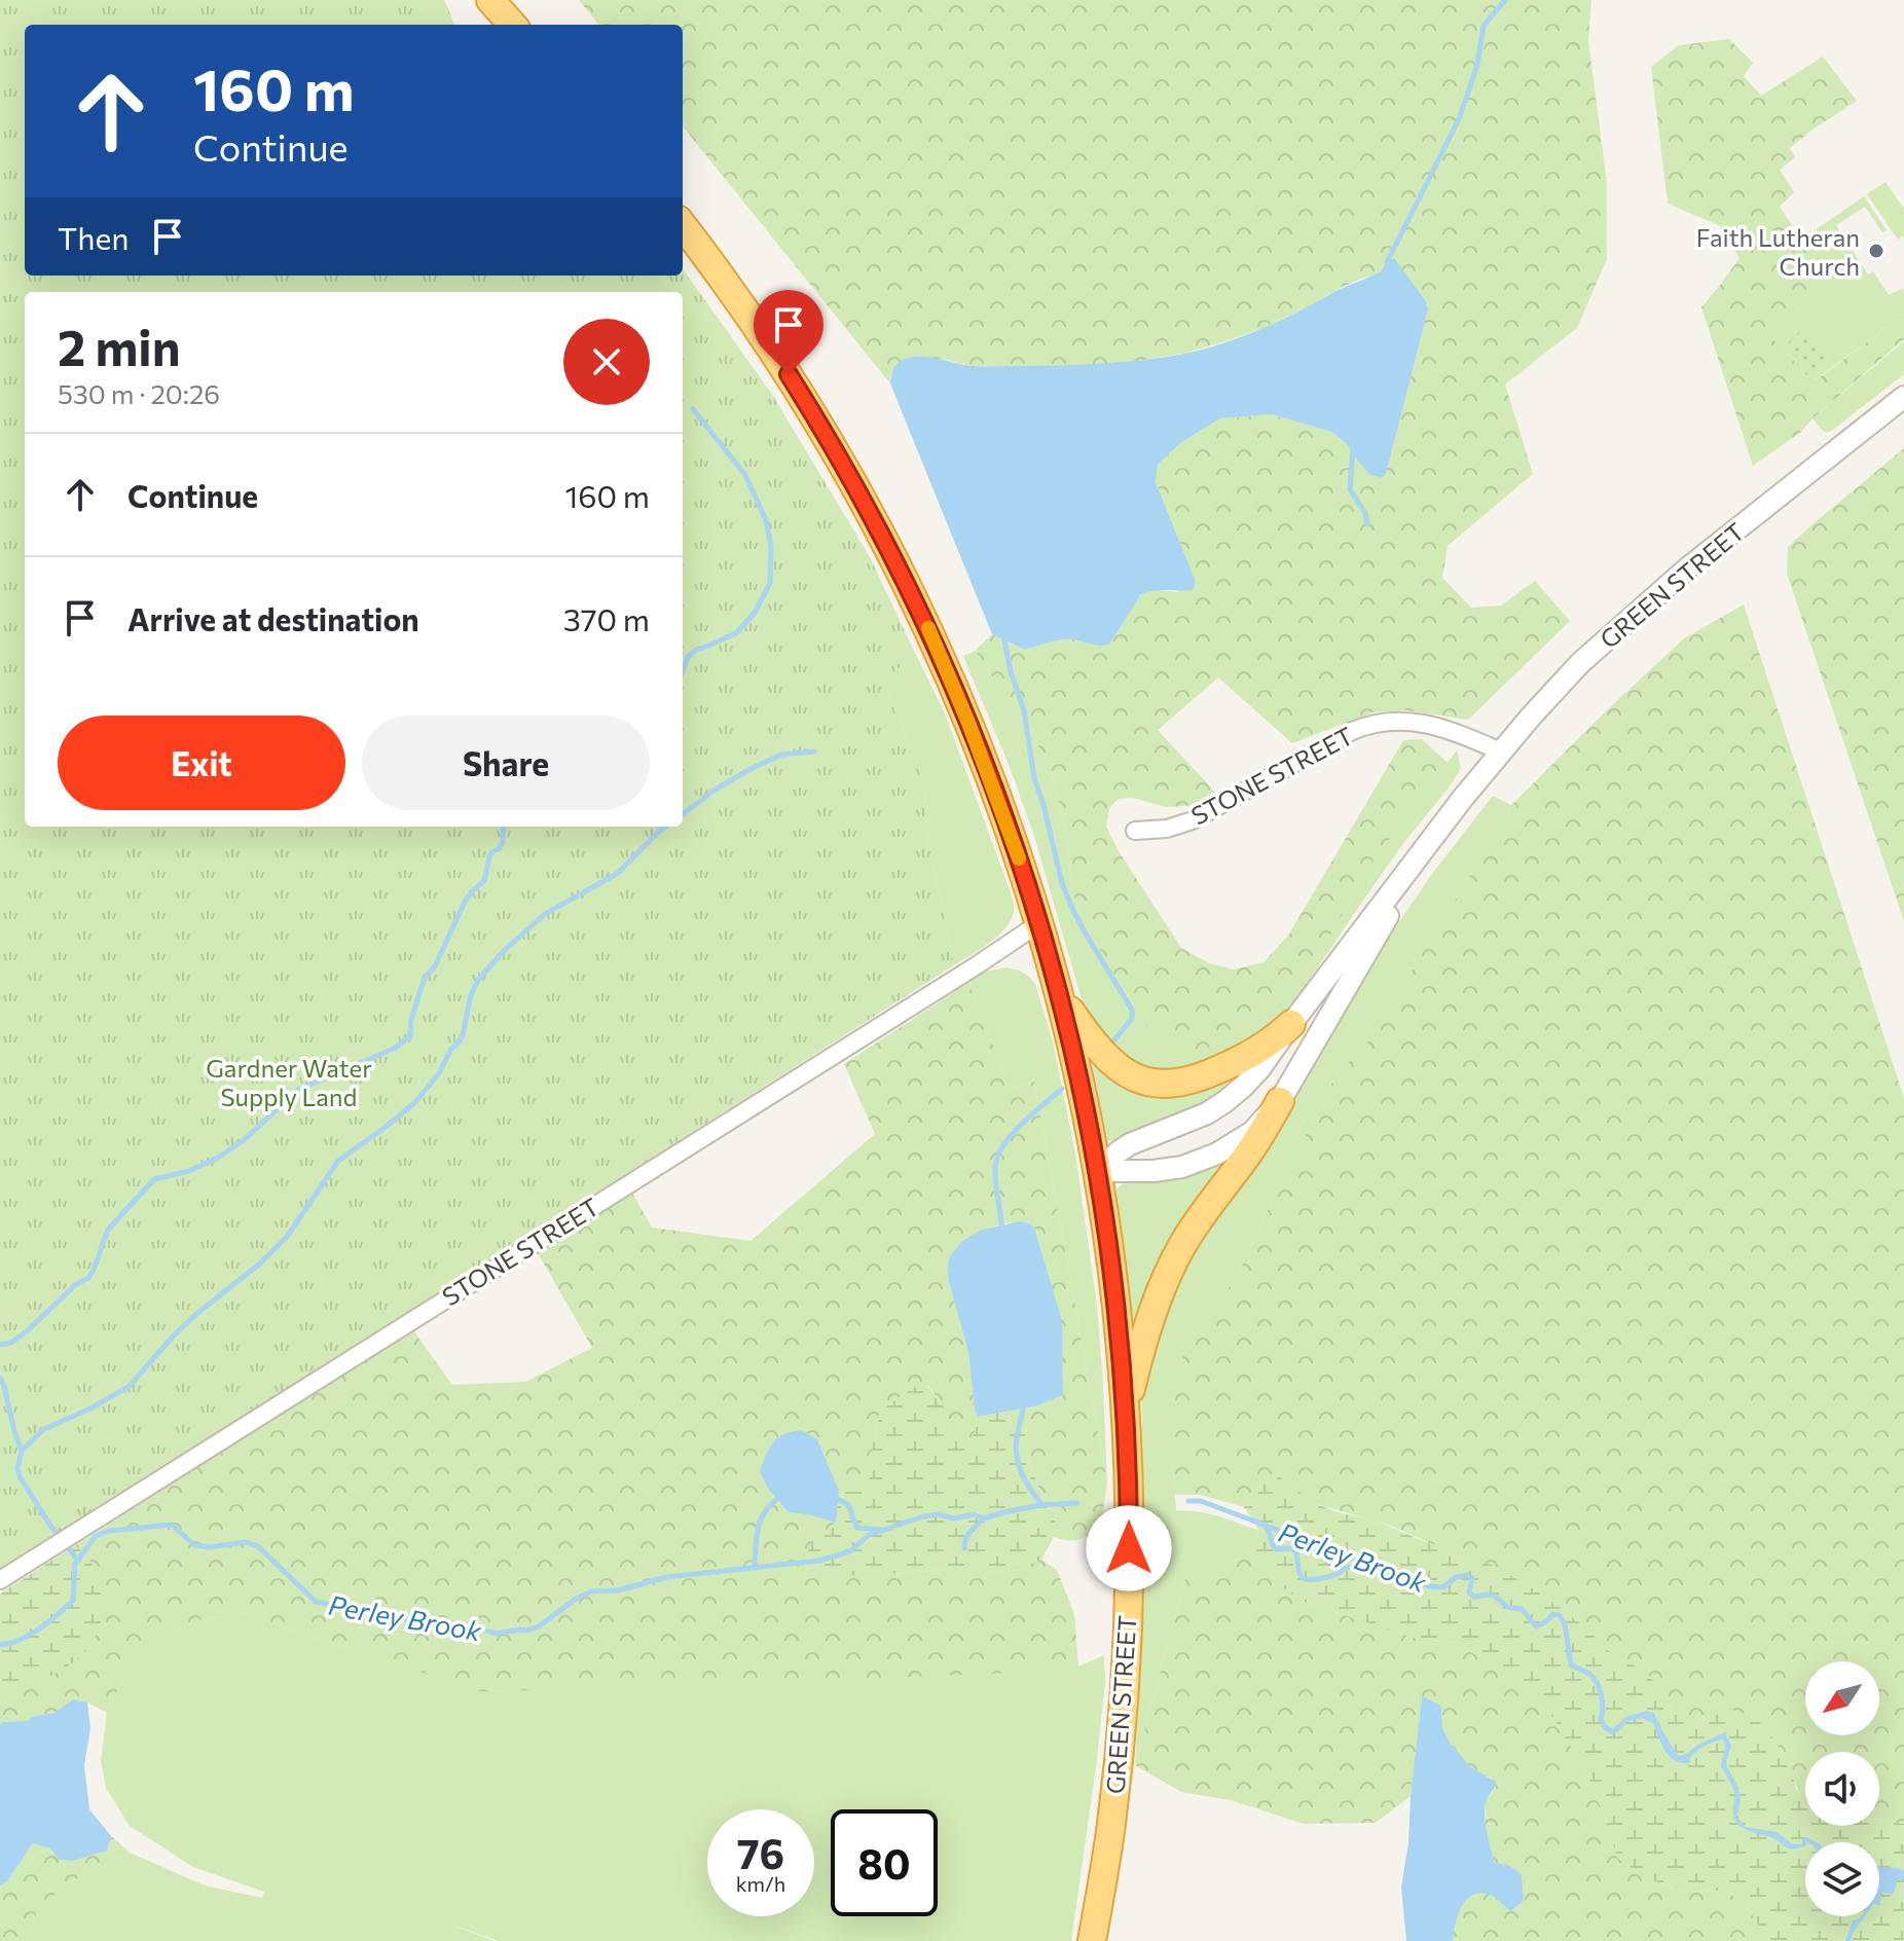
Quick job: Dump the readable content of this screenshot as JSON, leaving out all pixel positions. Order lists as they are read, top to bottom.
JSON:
{
  "streets": {
    "highway": ["GREEN STREET"],
    "street": ["STONE STREET"]
  },
  "crossings": [
    ["GREEN STREET", "STONE STREET"]
  ],
  "water": ["Perley Brook"],
  "parks": ["Gardner Water Supply Land"],
  "places": ["Faith Lutheran Church"],
  "north": "bottom left",
  "page": {
    "turn": ["160 m", "Continue"],
    "then": "Then",
    "heading": ["2 min", "530 m · 20:26"],
    "list": [
      {
        "name": "Continue",
        "value": "160 m"
      },
      {
        "name": "Arrive at destination",
        "value": "370 m"
      }
    ],
    "buttons": ["Exit", "Share"],
    "speed": "76 km/h",
    "limit": "80"
  }
}
